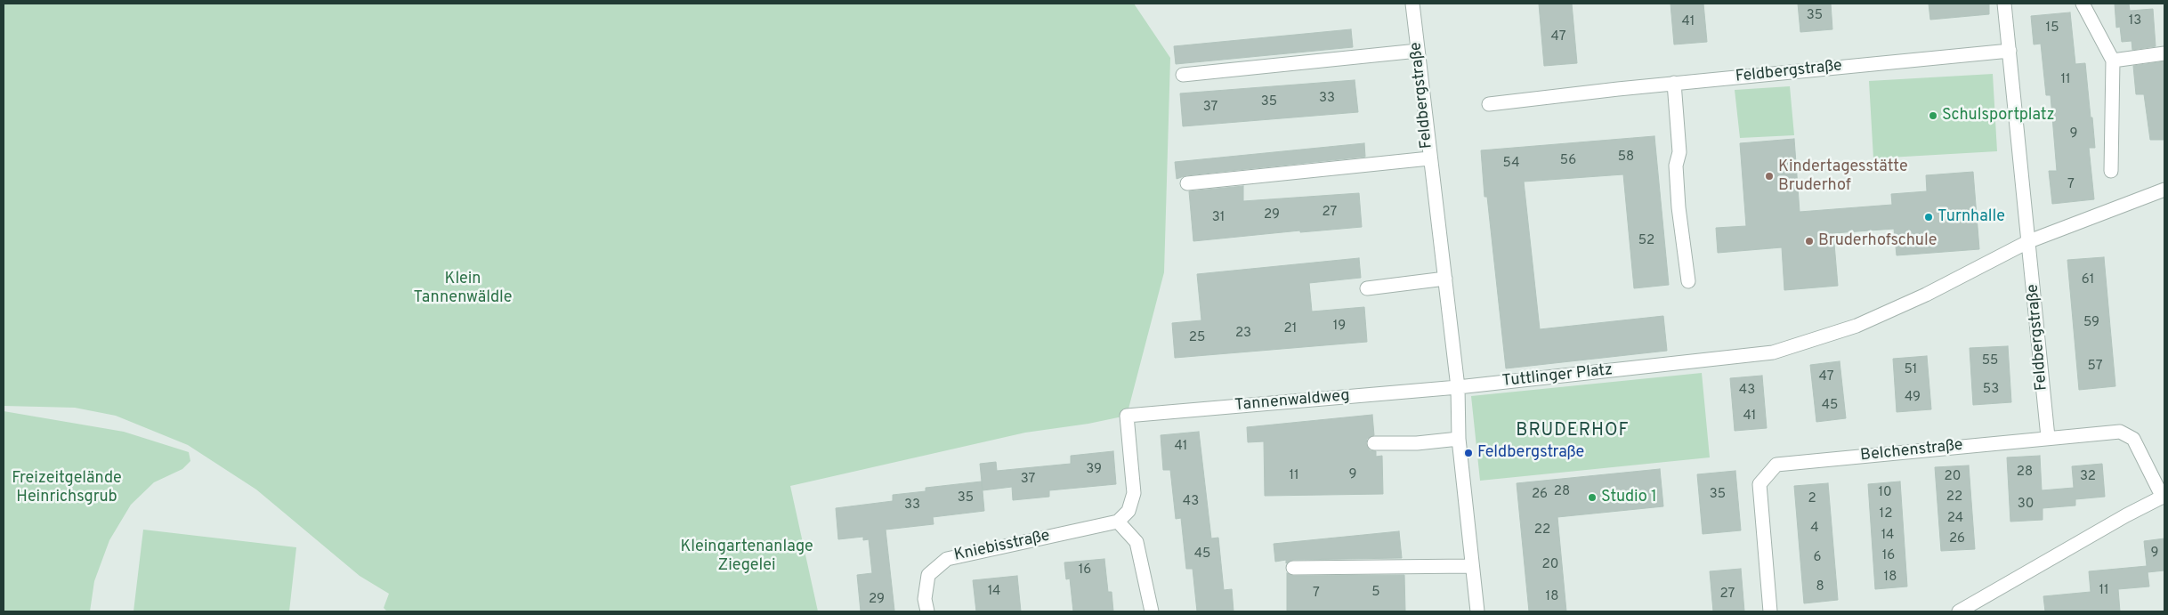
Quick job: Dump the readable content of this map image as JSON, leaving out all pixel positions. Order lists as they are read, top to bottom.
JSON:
{
  "streets": {
    "street": [
      "Feldbergstraße",
      "Tuttlinger Platz",
      "Tannenwaldweg",
      "Belchenstraße",
      "Kniebisstraße"
    ]
  },
  "crossings": [
    ["Feldbergstraße", "Tuttlinger Platz"],
    ["Feldbergstraße", "Tannenwaldweg"],
    ["Feldbergstraße", "Belchenstraße"],
    ["Tuttlinger Platz", "Tannenwaldweg"],
    ["Tannenwaldweg", "Kniebisstraße"]
  ],
  "districts": ["BRUDERHOF"],
  "parks": ["Klein Tannenwäldle", "Freizeitgelände Heinrichsgrub", "Kleingartenanlage Ziegelei"],
  "places": [
    "Schulsportplatz",
    "Kindertagesstätte Bruderhof",
    "Turnhalle",
    "Bruderhofschule",
    "Feldbergstraße",
    "Studio 1"
  ],
  "house_numbers": [
    "35",
    "13",
    "41",
    "15",
    "47",
    "11",
    "33",
    "35",
    "37",
    "9",
    "58",
    "56",
    "54",
    "7",
    "27",
    "29",
    "31",
    "52",
    "61",
    "59",
    "19",
    "21",
    "23",
    "25",
    "55",
    "57",
    "51",
    "47",
    "53",
    "43",
    "49",
    "45",
    "41",
    "41",
    "39",
    "28",
    "9",
    "11",
    "20",
    "32",
    "37",
    "28",
    "10",
    "26",
    "35",
    "22",
    "35",
    "2",
    "43",
    "30",
    "33",
    "12",
    "24",
    "4",
    "22",
    "14",
    "26",
    "9",
    "45",
    "16",
    "6",
    "20",
    "16",
    "18",
    "8",
    "11",
    "14",
    "5",
    "7",
    "27",
    "18",
    "29"
  ]
}
